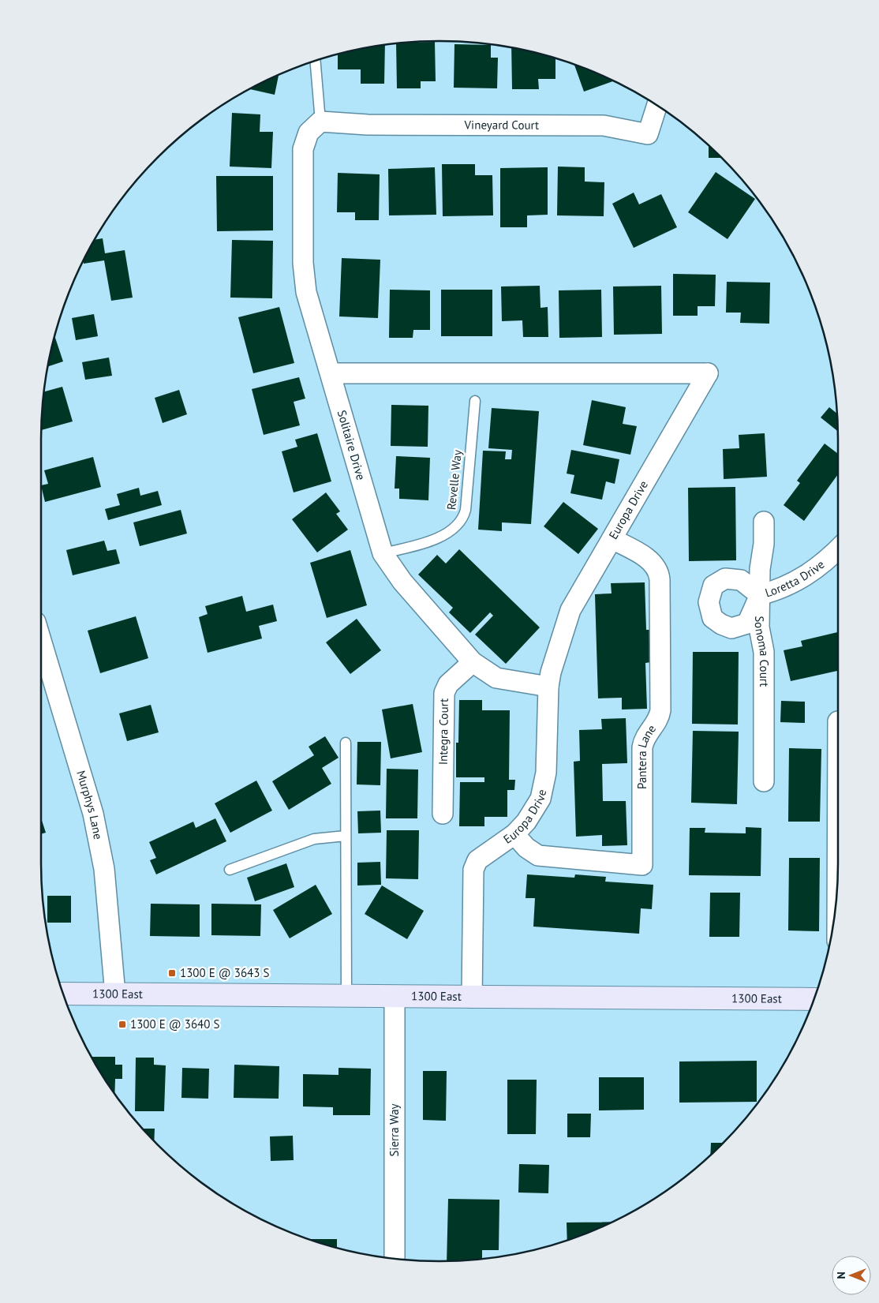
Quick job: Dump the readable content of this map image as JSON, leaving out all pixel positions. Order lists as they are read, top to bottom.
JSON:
{
  "streets": {
    "main road": ["1300 East"],
    "street": [
      "Vineyard Court",
      "Solitaire Drive",
      "Europa Drive",
      "Loretta Drive",
      "Sonoma Court",
      "Integra Court",
      "Pantera Lane",
      "Murphys Lane",
      "Sierra Way"
    ],
    "lane": ["Revelle Way"]
  },
  "crossings": [
    ["Vineyard Court", "Solitaire Drive"],
    ["Solitaire Drive", "Revelle Way"],
    ["Solitaire Drive", "Europa Drive"],
    ["Solitaire Drive", "Integra Court"],
    ["Europa Drive", "Pantera Lane"],
    ["Europa Drive", "1300 East"],
    ["Loretta Drive", "Sonoma Court"],
    ["Murphys Lane", "1300 East"],
    ["1300 East", "Sierra Way"]
  ],
  "places": {
    "transit": ["1300 E @ 3643 S", "1300 E @ 3640 S"]
  },
  "north": "left"
}
